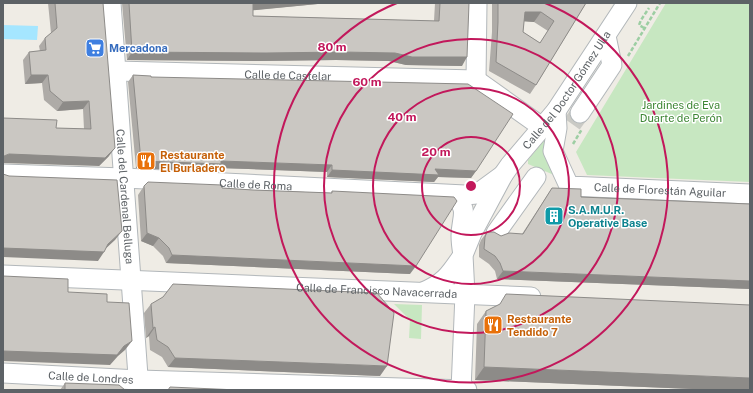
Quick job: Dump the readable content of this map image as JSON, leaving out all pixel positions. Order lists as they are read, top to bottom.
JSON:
{
  "streets": {
    "street": [
      "Calle de Castelar",
      "Calle del Doctor Gómez Ulla",
      "Calle de Roma",
      "Calle de Florestán Aguilar",
      "Calle del Cardenal Belluga",
      "Calle de Francisco Navacerrada",
      "Calle de Londres"
    ]
  },
  "crossings": [
    ["Calle de Castelar", "Calle del Cardenal Belluga"],
    ["Calle del Doctor Gómez Ulla", "Calle de Roma"],
    ["Calle del Doctor Gómez Ulla", "Calle de Florestán Aguilar"],
    ["Calle de Roma", "Calle de Florestán Aguilar"],
    ["Calle de Roma", "Calle del Cardenal Belluga"],
    ["Calle del Cardenal Belluga", "Calle de Francisco Navacerrada"],
    ["Calle del Cardenal Belluga", "Calle de Londres"]
  ],
  "parks": ["Jardines de Eva Duarte de Perón"],
  "places": {
    "supermarket": ["Mercadona"],
    "restaurant": ["Restaurante El Burladero", "Restaurante Tendido 7"],
    "building": ["S.A.M.U.R. Operative Base"]
  },
  "rings": [
    "80 m",
    "60 m",
    "40 m",
    "20 m"
  ]
}
